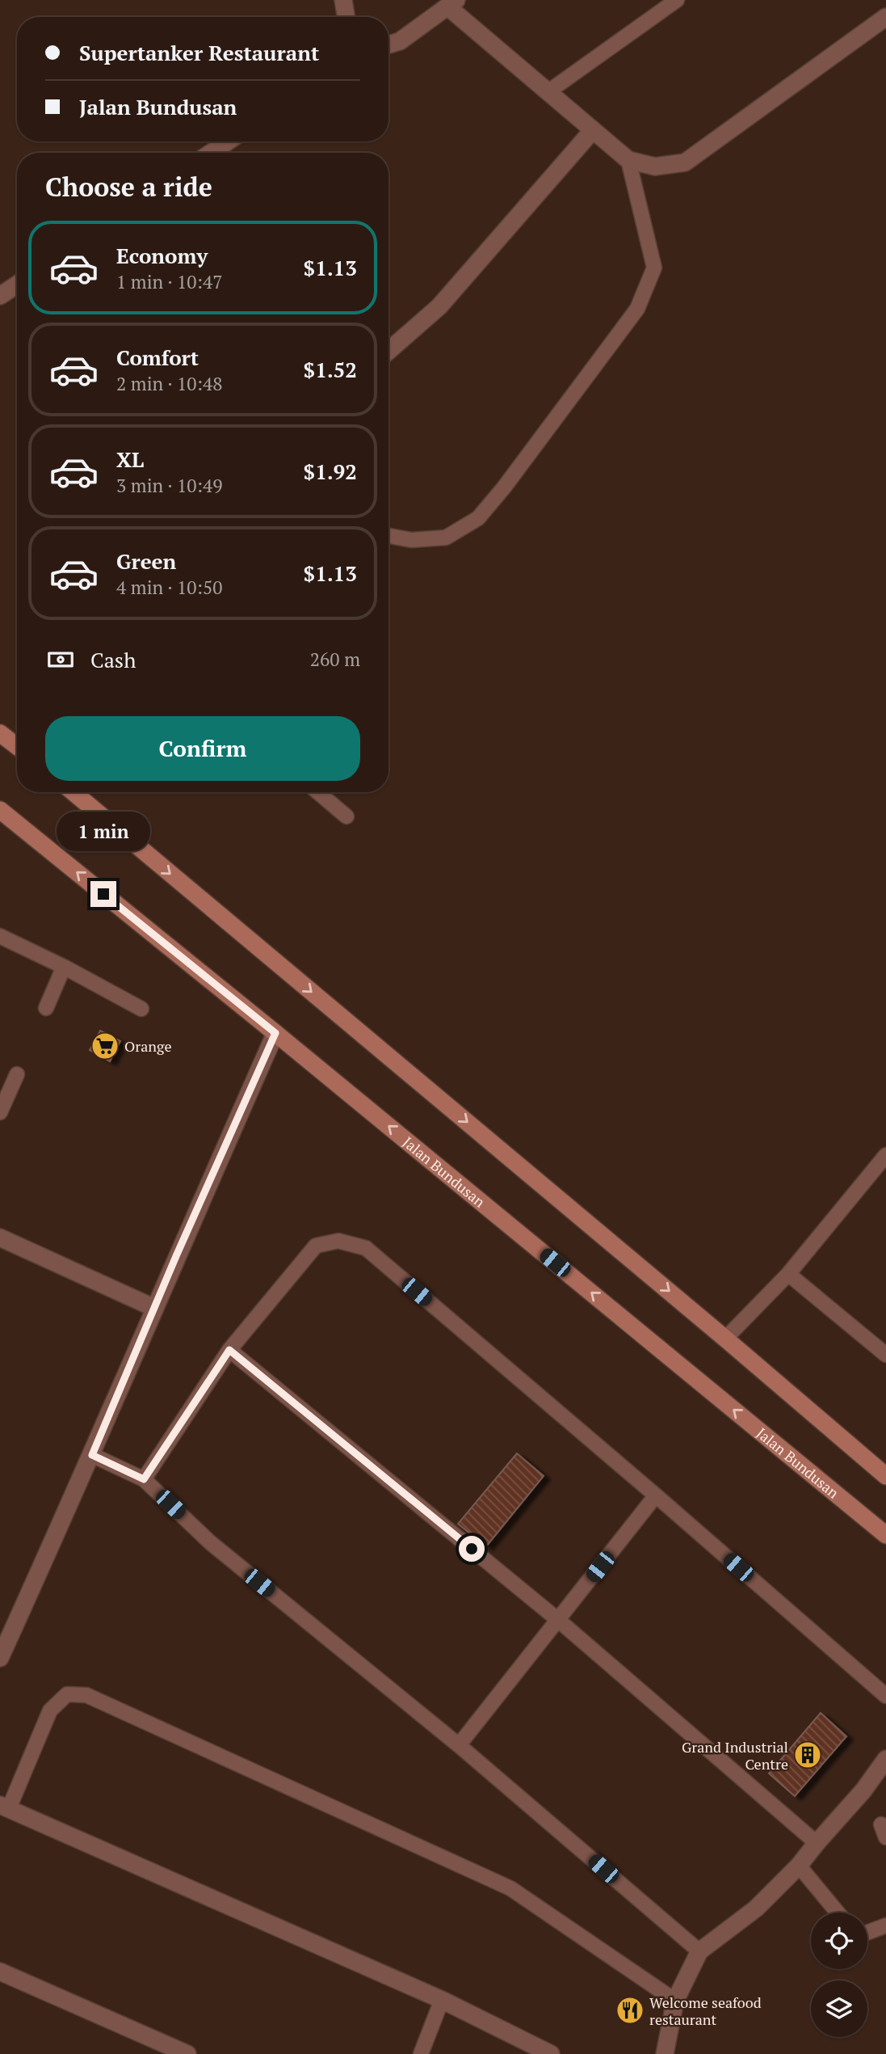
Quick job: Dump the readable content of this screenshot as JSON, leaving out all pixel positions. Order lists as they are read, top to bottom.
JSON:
{
  "streets": {
    "main road": ["Jalan Bundusan"]
  },
  "places": {
    "supermarket": ["Orange"],
    "building": ["Grand Industrial Centre"],
    "restaurant": ["Welcome seafood restaurant"]
  },
  "page": {
    "banner": ["Supertanker Restaurant", "Jalan Bundusan"],
    "heading": "Choose a ride",
    "list": [
      {
        "name": "Economy",
        "note": "1 min · 10:47",
        "value": "$1.13"
      },
      {
        "name": "Comfort",
        "note": "2 min · 10:48",
        "value": "$1.52"
      },
      {
        "name": "XL",
        "note": "3 min · 10:49",
        "value": "$1.92"
      },
      {
        "name": "Green",
        "note": "4 min · 10:50",
        "value": "$1.13"
      }
    ],
    "pay": ["Cash", "260 m"],
    "buttons": "Confirm",
    "bubble": "1 min"
  }
}
